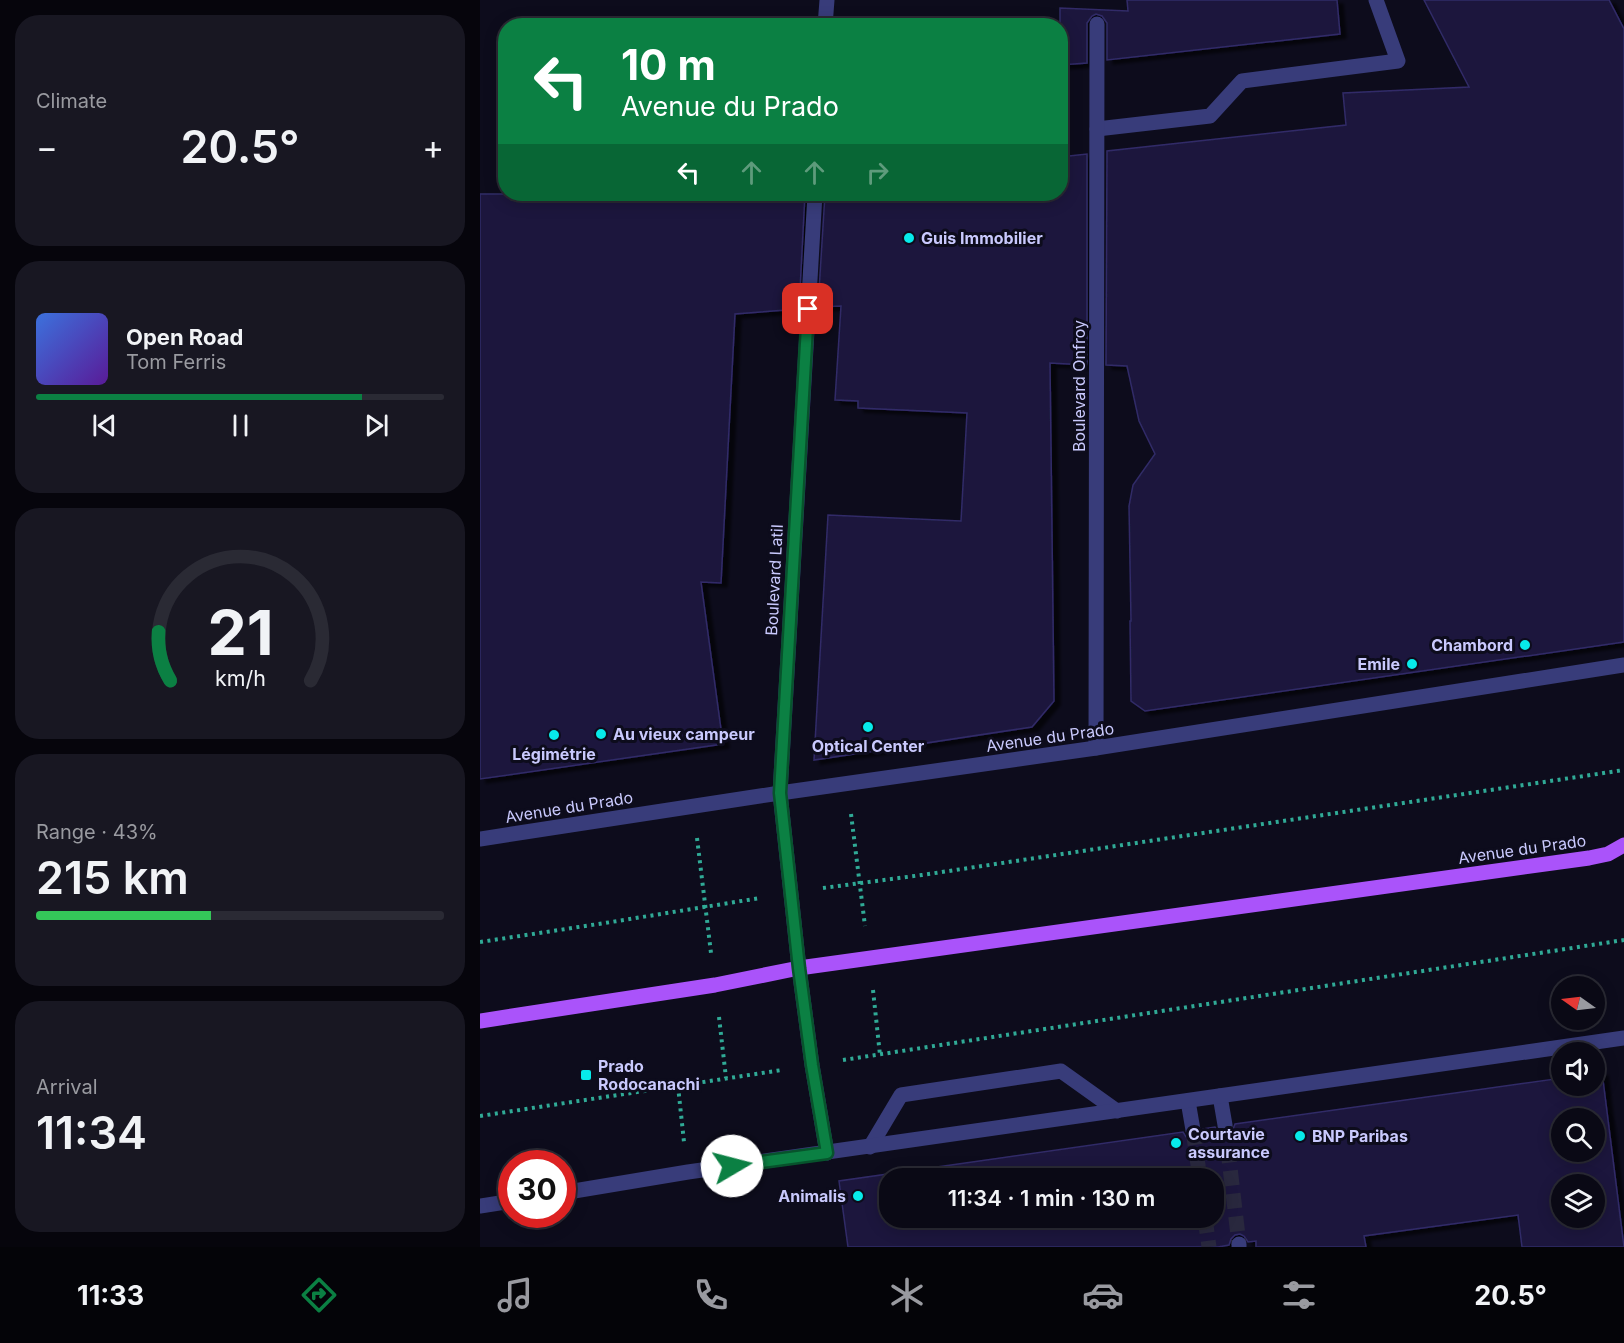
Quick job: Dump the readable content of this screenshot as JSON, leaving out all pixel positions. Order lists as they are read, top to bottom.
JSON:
{
  "streets": {
    "main road": ["Avenue du Prado"],
    "street": ["Boulevard Onfroy", "Boulevard Latil"]
  },
  "crossings": [
    ["Boulevard Onfroy", "Avenue du Prado"],
    ["Boulevard Latil", "Avenue du Prado"]
  ],
  "places": {
    "other": [
      "Guis Immobilier",
      "Chambord",
      "Emile",
      "Optical Center",
      "Au vieux campeur",
      "Légimétrie",
      "BNP Paribas",
      "Courtavie assurance",
      "Animalis"
    ],
    "transit": ["Prado Rodocanachi"]
  },
  "north": "left",
  "page": {
    "tile": [
      "Climate",
      ["Range · 43%", "215 km"],
      ["Arrival", "11:34"]
    ],
    "turn": ["10 m", "Avenue du Prado"],
    "heat": ["−", "20.5°", "+"],
    "song": ["Open Road", "Tom Ferris"],
    "limit": "30",
    "trip": "11:34 · 1 min · 130 m",
    "tabs": ["11:33", "20.5°"],
    "gauge": ["21", "km/h"]
  }
}
